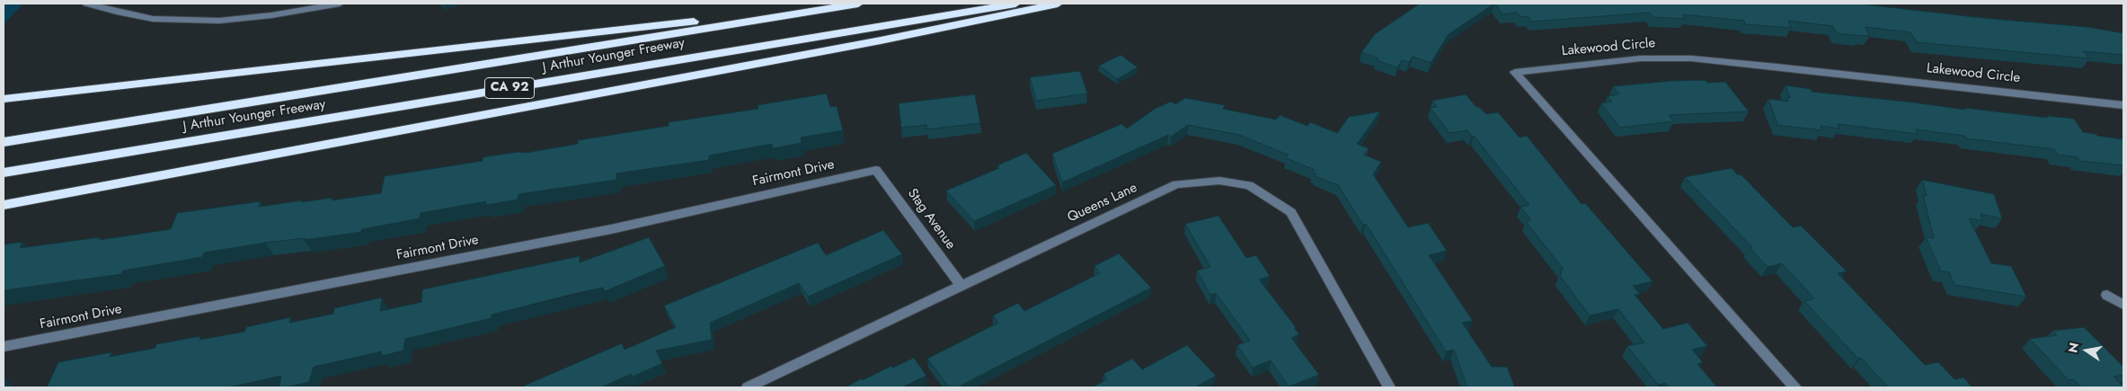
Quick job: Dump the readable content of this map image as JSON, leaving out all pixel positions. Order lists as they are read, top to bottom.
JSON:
{
  "streets": {
    "highway": ["J Arthur Younger Freeway", "CA 92"],
    "street": [
      "Lakewood Circle",
      "Fairmont Drive",
      "Queens Lane",
      "Stag Avenue"
    ]
  },
  "crossings": [
    ["Fairmont Drive", "Stag Avenue"],
    ["Queens Lane", "Stag Avenue"]
  ],
  "north": "left"
}
